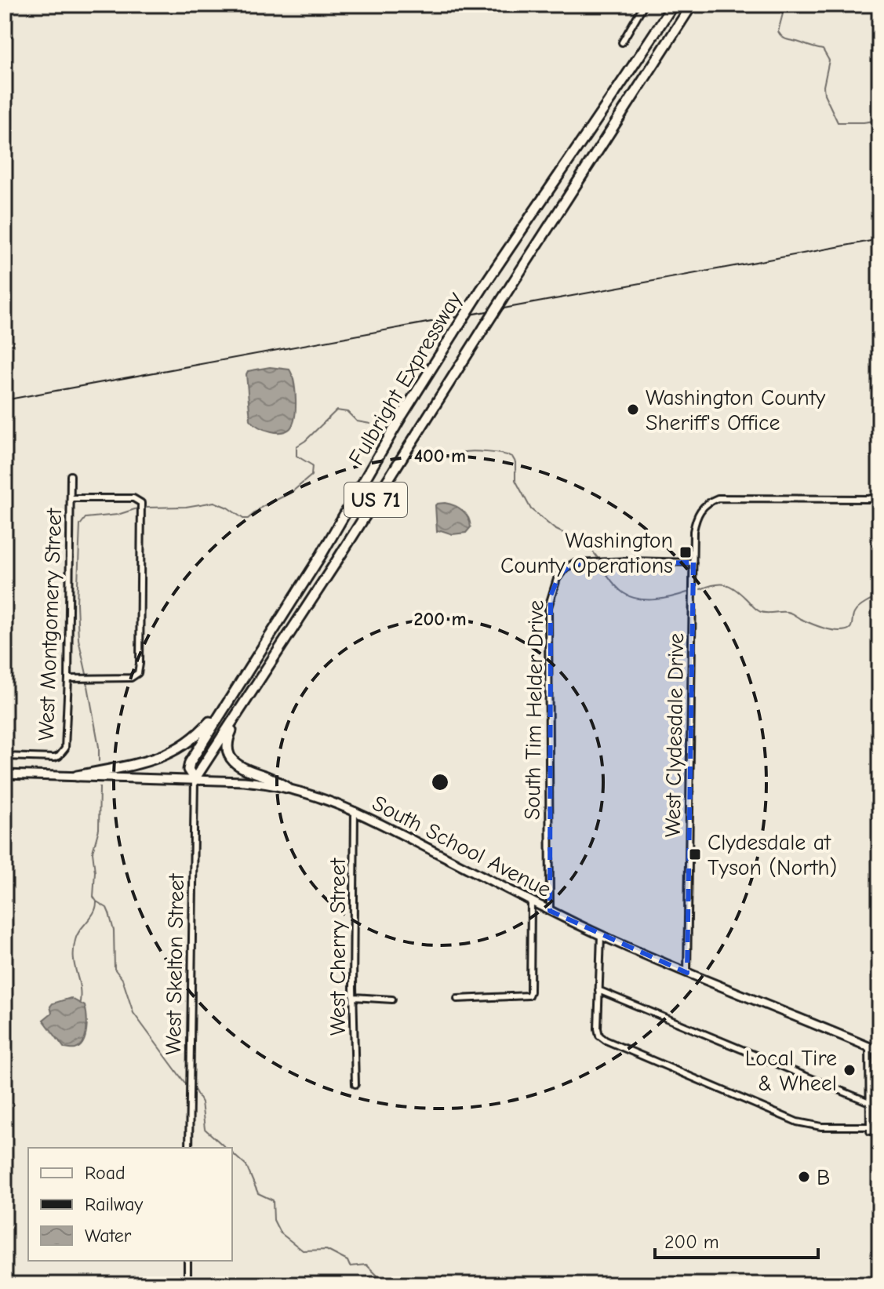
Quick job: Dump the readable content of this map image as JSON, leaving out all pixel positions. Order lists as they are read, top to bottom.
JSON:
{
  "streets": {
    "highway": ["Fulbright Expressway", "US 71"],
    "main road": ["South School Avenue"],
    "street": [
      "West Montgomery Street",
      "South Tim Helder Drive",
      "West Clydesdale Drive",
      "West Cherry Street",
      "West Skelton Street"
    ]
  },
  "crossings": [
    ["Fulbright Expressway", "US 71"],
    ["Fulbright Expressway", "South School Avenue"],
    ["Fulbright Expressway", "West Skelton Street"],
    ["US 71", "South School Avenue"],
    ["US 71", "West Skelton Street"],
    ["South Tim Helder Drive", "West Clydesdale Drive"],
    ["South Tim Helder Drive", "South School Avenue"],
    ["West Clydesdale Drive", "South School Avenue"],
    ["South School Avenue", "West Cherry Street"],
    ["South School Avenue", "West Skelton Street"]
  ],
  "places": {
    "other": ["Washington County Sheriff's Office", "Local Tire & Wheel", "B"],
    "transit": ["Washington County Operations", "Clydesdale at Tyson (North)"]
  },
  "legend": ["Road", "Railway", "Water"],
  "scale_bar": "200 m",
  "rings": ["400 m", "200 m"]
}
